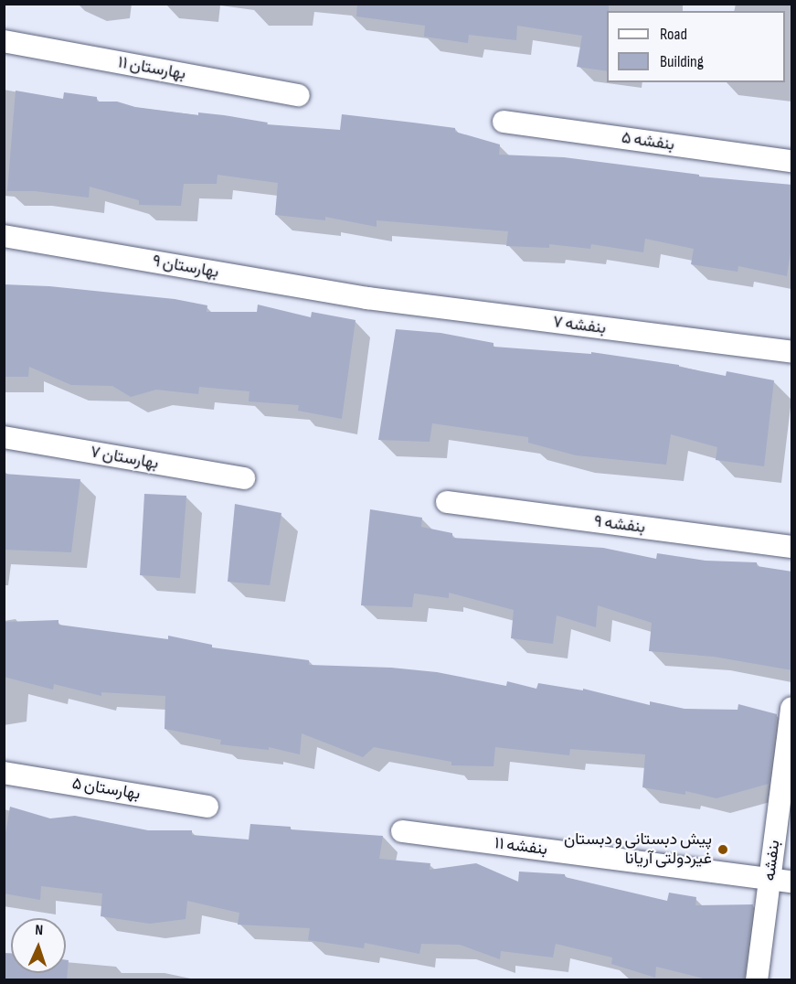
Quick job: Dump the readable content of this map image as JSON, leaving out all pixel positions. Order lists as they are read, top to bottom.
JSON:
{
  "streets": {
    "street": [
      "بهارستان ۱۱",
      "بنفشه ۵",
      "بهارستان ۹",
      "بنفشه ۷",
      "بهارستان ۷",
      "بنفشه ۹",
      "بهارستان ۵",
      "بنفشه ۱۱",
      "بنفشه"
    ]
  },
  "crossings": [
    ["بهارستان ۹", "بنفشه ۷"],
    ["بنفشه ۱۱", "بنفشه"]
  ],
  "places": ["پیش دبستانی و دبستان غیردولتی آریانا"],
  "legend": ["Road", "Building"],
  "north": "top"
}
